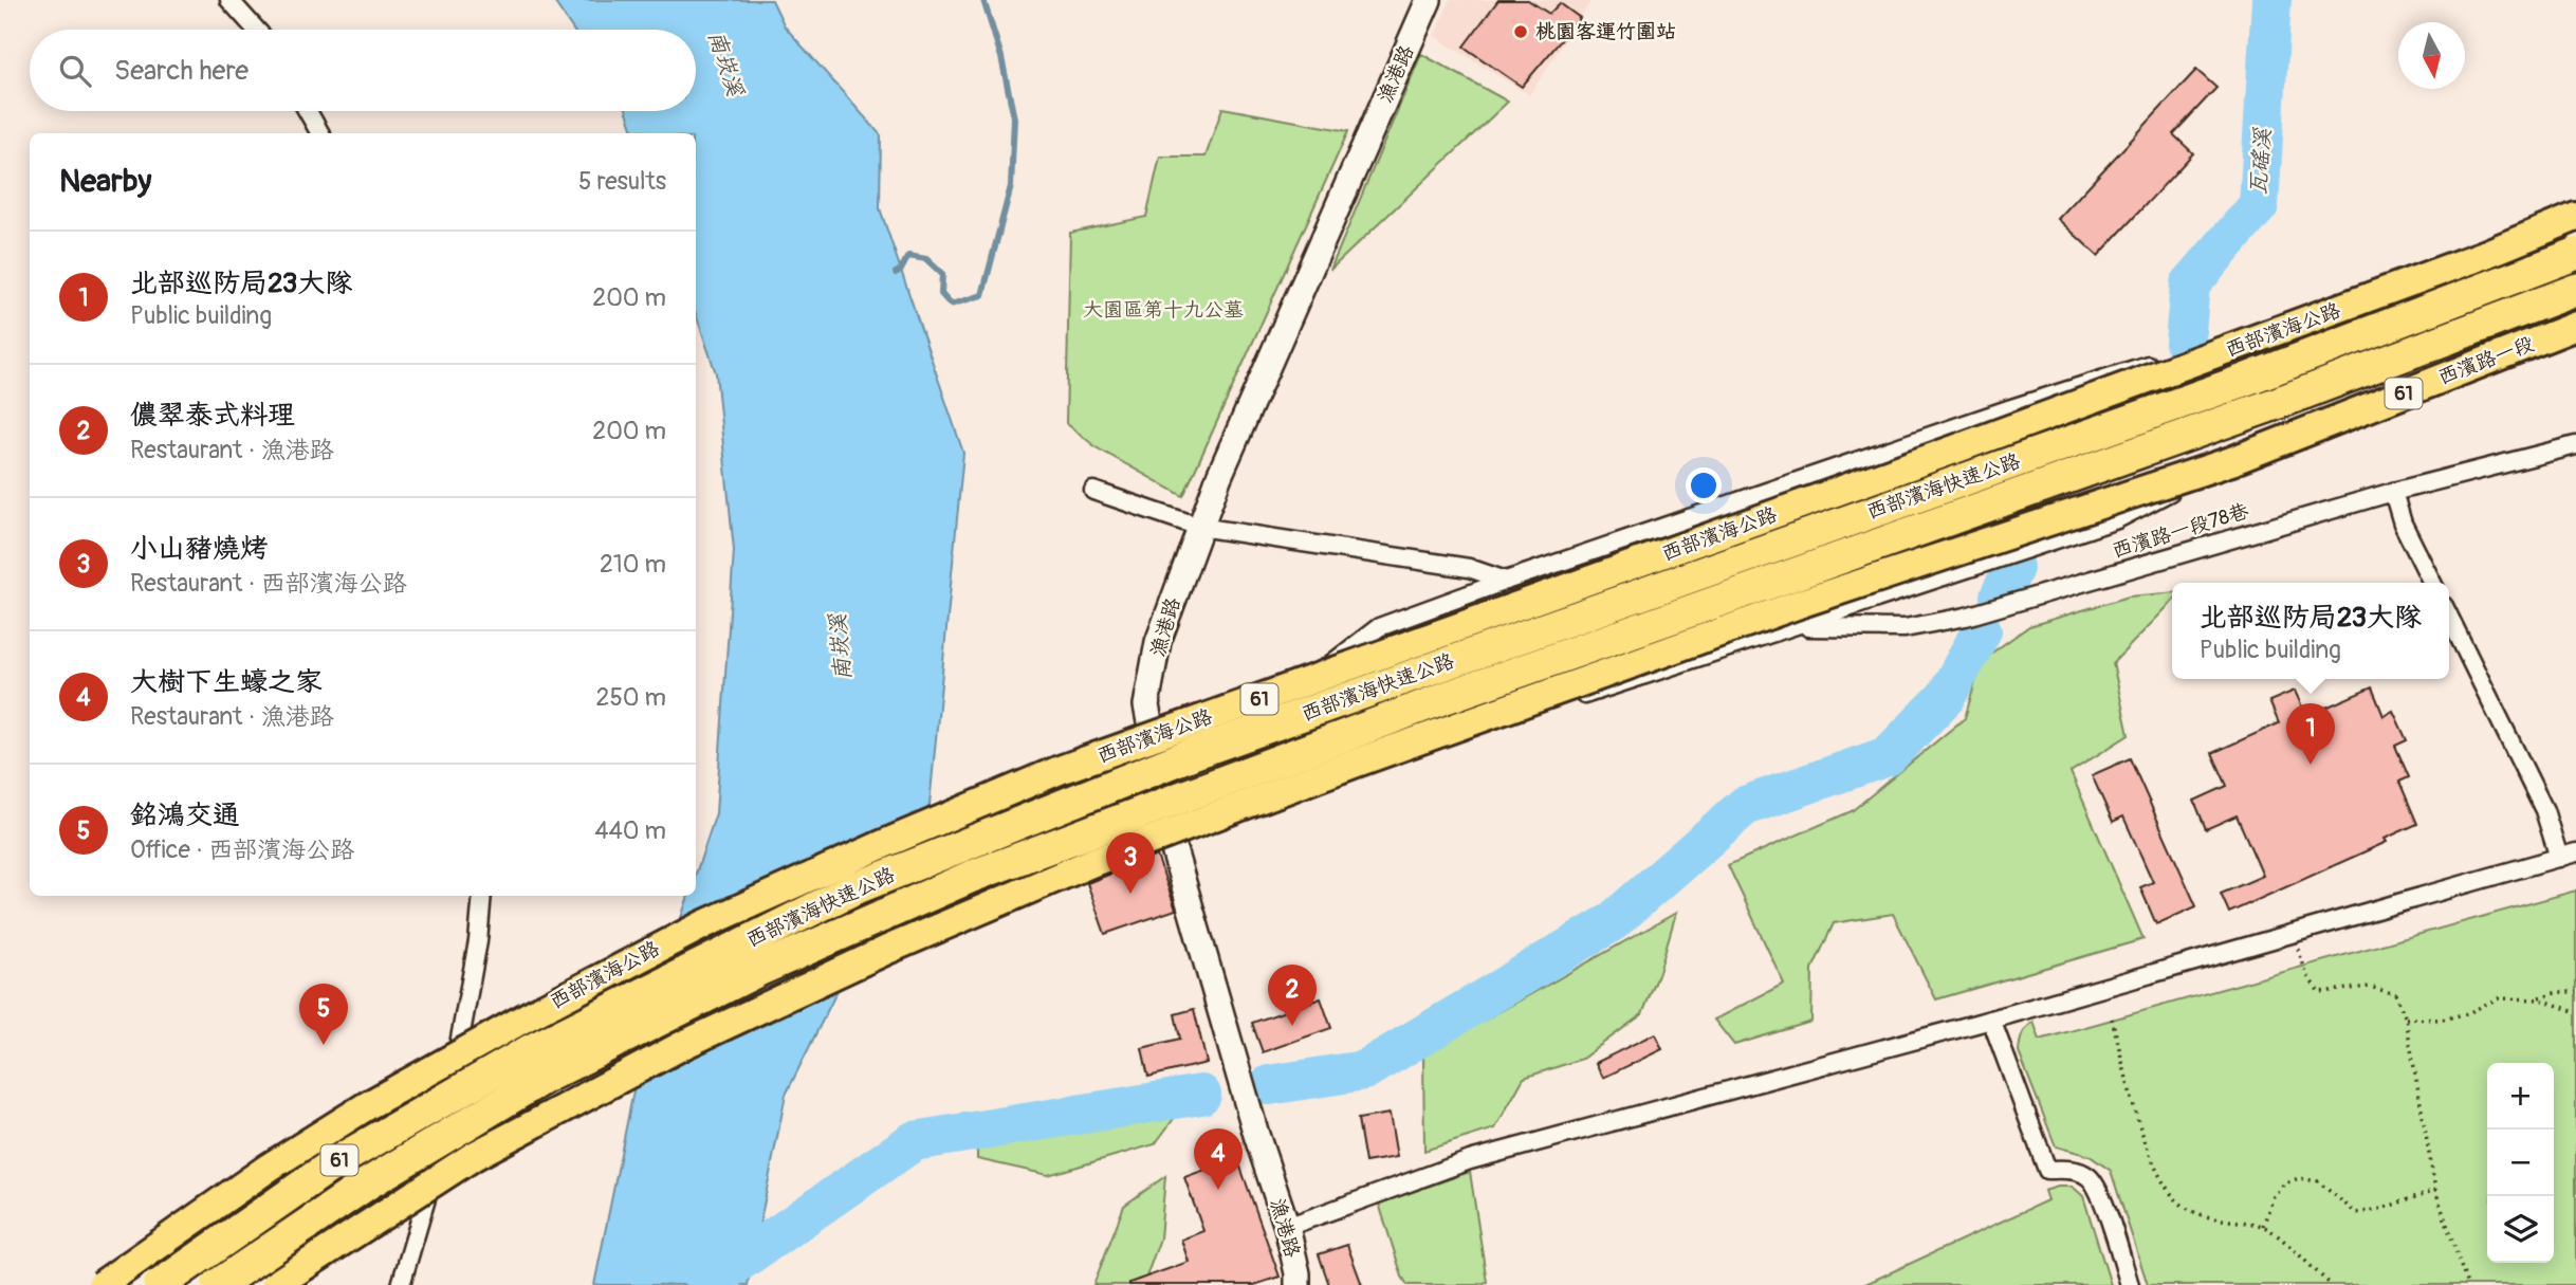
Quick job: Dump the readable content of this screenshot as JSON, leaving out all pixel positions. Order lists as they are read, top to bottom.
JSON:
{
  "streets": {
    "highway": ["61", "西部濱海快速公路"],
    "main road": ["西部濱海公路", "西濱路一段"],
    "street": ["漁港路", "西濱路一段78巷"]
  },
  "crossings": [
    ["西部濱海公路", "61"],
    ["西濱路一段", "61"]
  ],
  "water": ["南崁溪", "瓦磘溪"],
  "parks": ["大園區第十九公墓"],
  "places": ["桃園客運竹圍站"],
  "north": "bottom",
  "page": {
    "search": "Search here",
    "heading": ["Nearby", "5 results"],
    "list": [
      {
        "mark": "1",
        "name": "北部巡防局23大隊",
        "note": "Public building",
        "value": "200 m"
      },
      {
        "mark": "2",
        "name": "儂翠泰式料理",
        "note": "Restaurant · 漁港路",
        "value": "200 m"
      },
      {
        "mark": "3",
        "name": "小山豬燒烤",
        "note": "Restaurant · 西部濱海公路",
        "value": "210 m"
      },
      {
        "mark": "4",
        "name": "大樹下生蠔之家",
        "note": "Restaurant · 漁港路",
        "value": "250 m"
      },
      {
        "mark": "5",
        "name": "銘鴻交通",
        "note": "Office · 西部濱海公路",
        "value": "440 m"
      }
    ],
    "popup": ["北部巡防局23大隊", "Public building"],
    "pins": [
      "1",
      "3",
      "2",
      "5",
      "4"
    ],
    "map_buttons": ["+", "−"]
  }
}
